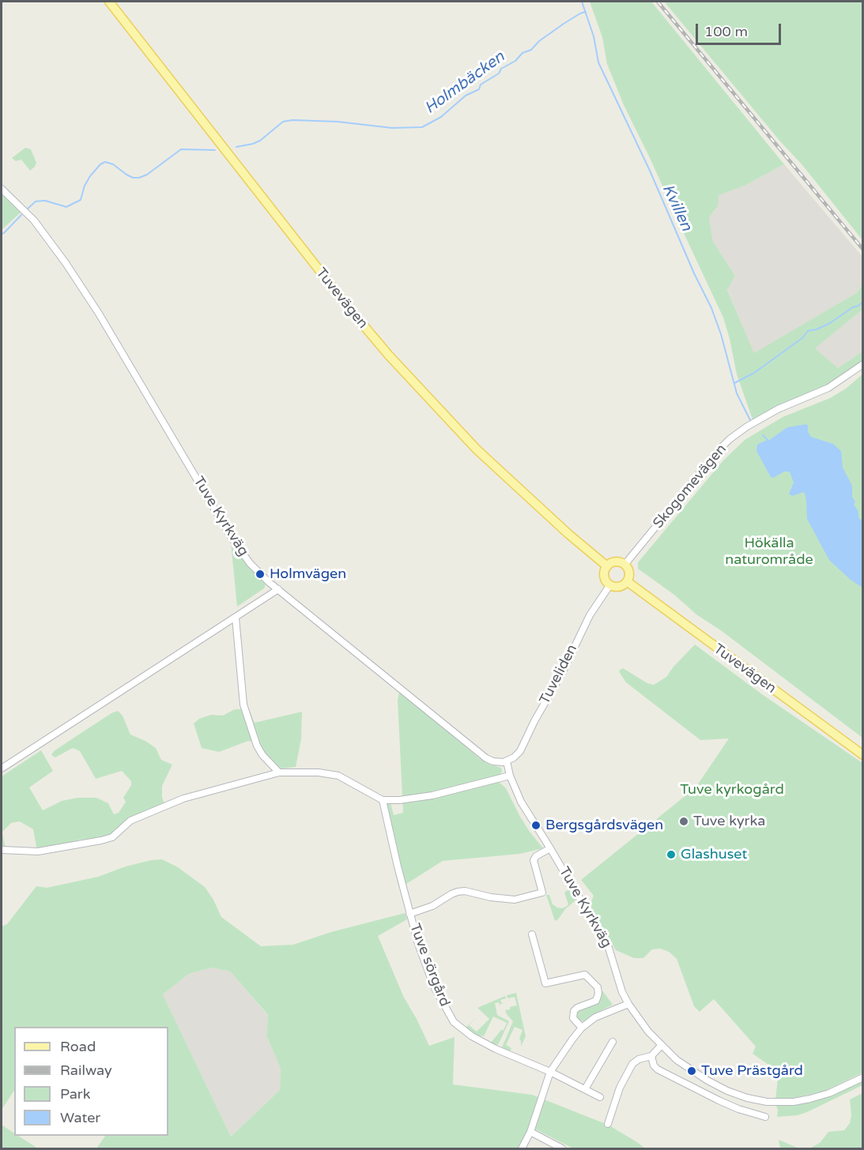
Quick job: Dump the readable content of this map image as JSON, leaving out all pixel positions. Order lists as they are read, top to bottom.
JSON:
{
  "streets": {
    "main road": ["Tuvevägen"],
    "street": [
      "Skogomevägen",
      "Tuve Kyrkväg",
      "Tuveliden",
      "Tuve sörgård"
    ]
  },
  "crossings": [
    ["Tuvevägen", "Skogomevägen"],
    ["Tuvevägen", "Tuveliden"],
    ["Skogomevägen", "Tuveliden"],
    ["Tuve Kyrkväg", "Tuveliden"],
    ["Tuve Kyrkväg", "Tuve sörgård"]
  ],
  "water": ["Holmbäcken", "Kvillen"],
  "parks": ["Hökälla naturområde", "Tuve kyrkogård"],
  "places": [
    "Holmvägen",
    "Tuve kyrka",
    "Bergsgårdsvägen",
    "Glashuset",
    "Tuve Prästgård"
  ],
  "legend": [
    "Road",
    "Railway",
    "Park",
    "Water"
  ],
  "scale_bar": "100 m"
}
